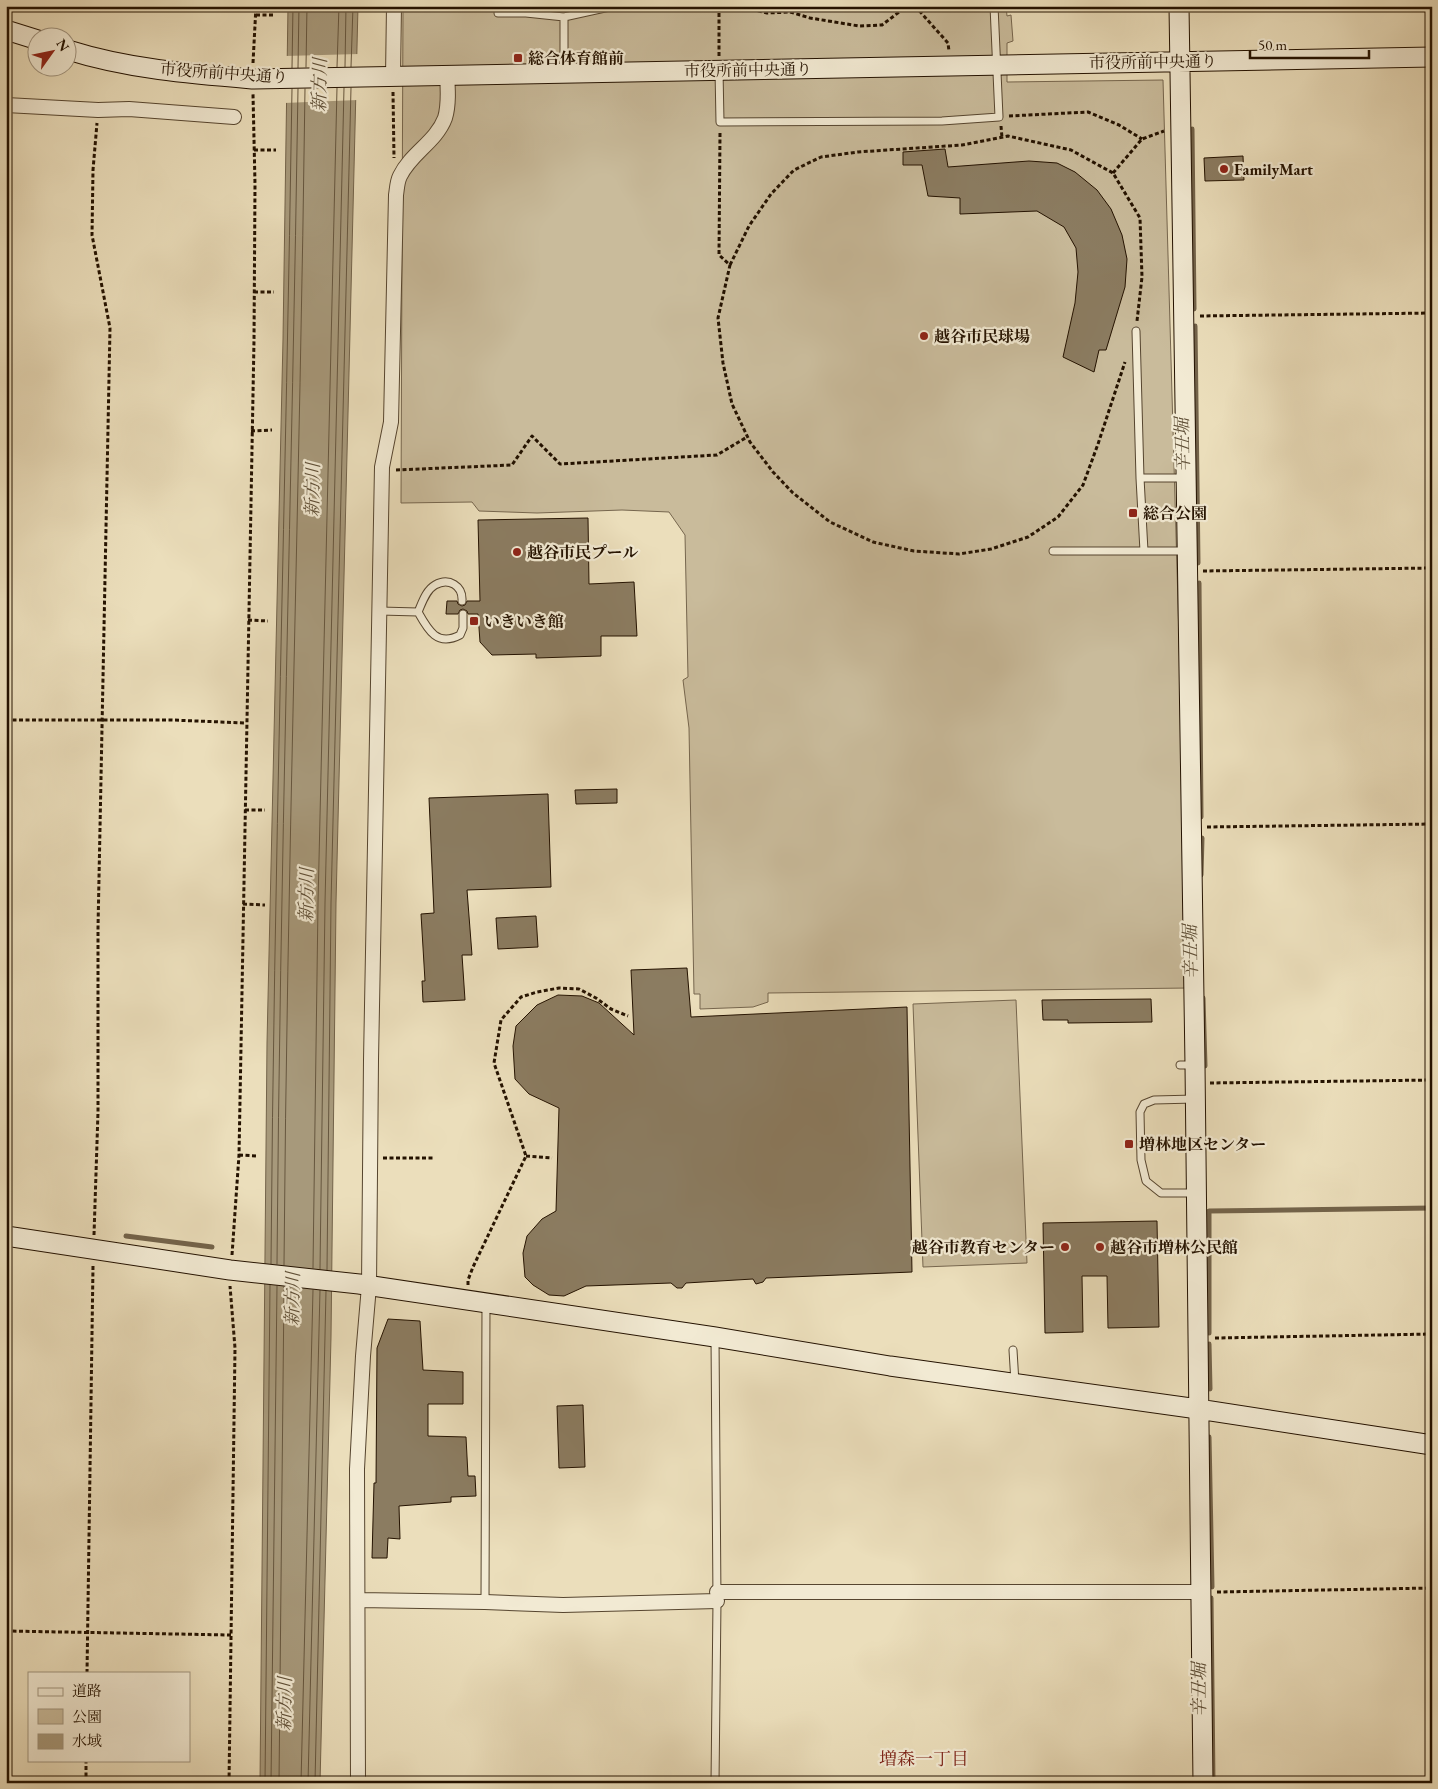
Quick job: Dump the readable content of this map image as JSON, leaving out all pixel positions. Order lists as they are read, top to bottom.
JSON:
{
  "streets": {
    "street": ["市役所前中央通り"]
  },
  "districts": ["増森一丁目"],
  "water": ["新方川", "辛丑堀"],
  "places": {
    "transit": [
      "総合体育館前",
      "総合公園",
      "いきいき館",
      "増林地区センター"
    ],
    "other": [
      "FamilyMart",
      "越谷市民球場",
      "越谷市民プール",
      "越谷市教育センター",
      "越谷市増林公民館"
    ]
  },
  "legend": ["道路", "公園", "水域"],
  "scale_bar": "50 m",
  "north": "top right"
}
